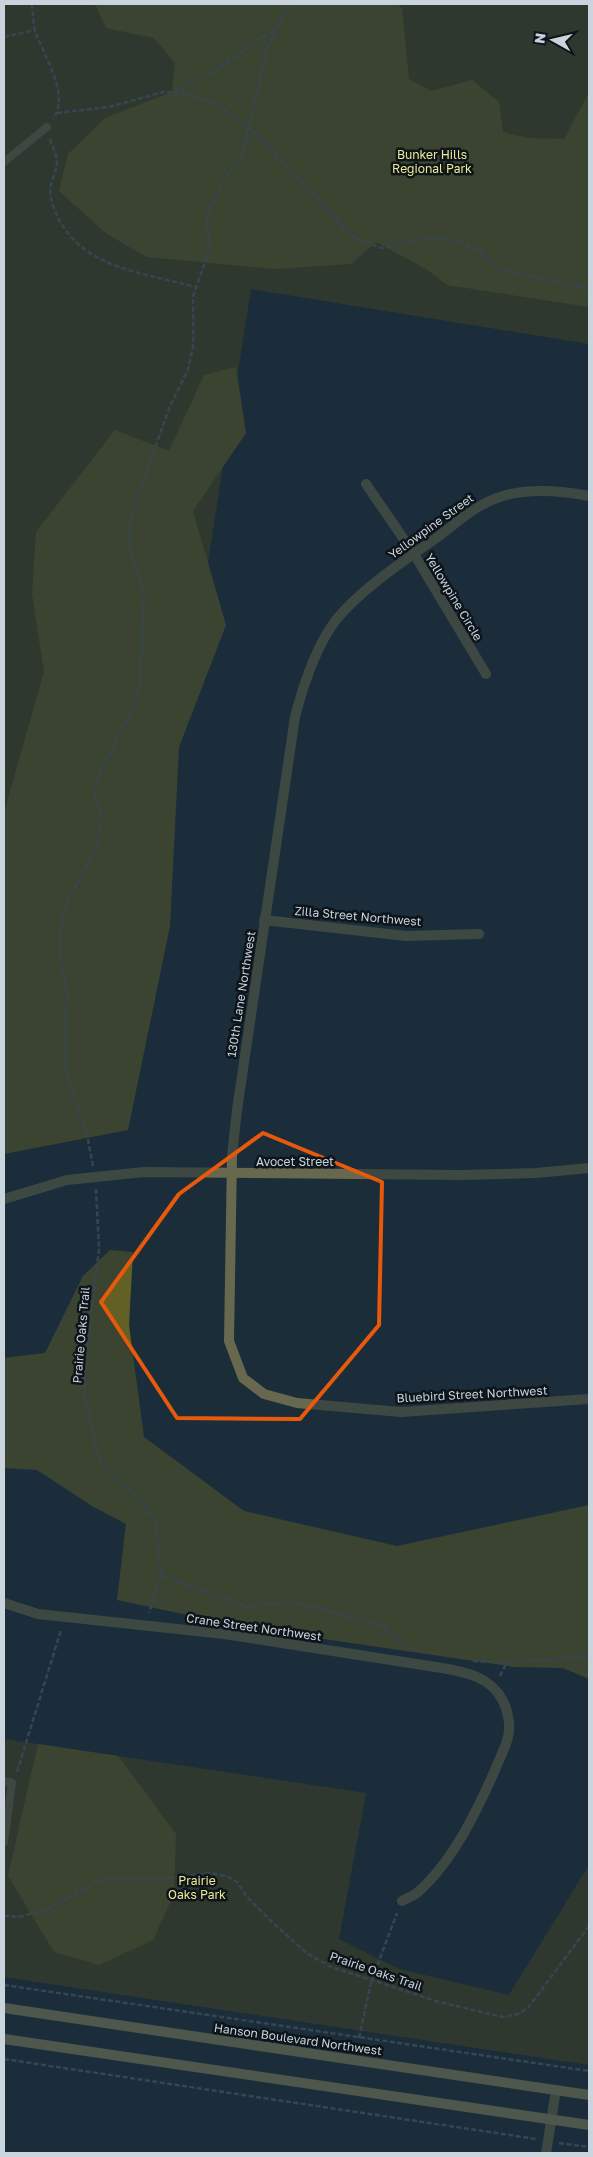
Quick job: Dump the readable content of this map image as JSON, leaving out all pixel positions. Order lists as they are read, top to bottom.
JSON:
{
  "streets": {
    "main road": ["Hanson Boulevard Northwest"],
    "street": [
      "Yellowpine Street",
      "Yellowpine Circle",
      "Zilla Street Northwest",
      "130th Lane Northwest",
      "Avocet Street",
      "Bluebird Street Northwest",
      "Crane Street Northwest"
    ],
    "path": ["Prairie Oaks Trail"]
  },
  "crossings": [
    ["Yellowpine Street", "Yellowpine Circle"],
    ["Yellowpine Street", "130th Lane Northwest"],
    ["Zilla Street Northwest", "130th Lane Northwest"],
    ["130th Lane Northwest", "Avocet Street"],
    ["130th Lane Northwest", "Bluebird Street Northwest"],
    ["Prairie Oaks Trail", "Crane Street Northwest"]
  ],
  "parks": ["Bunker Hills Regional Park", "Prairie Oaks Park"],
  "north": "left"
}
